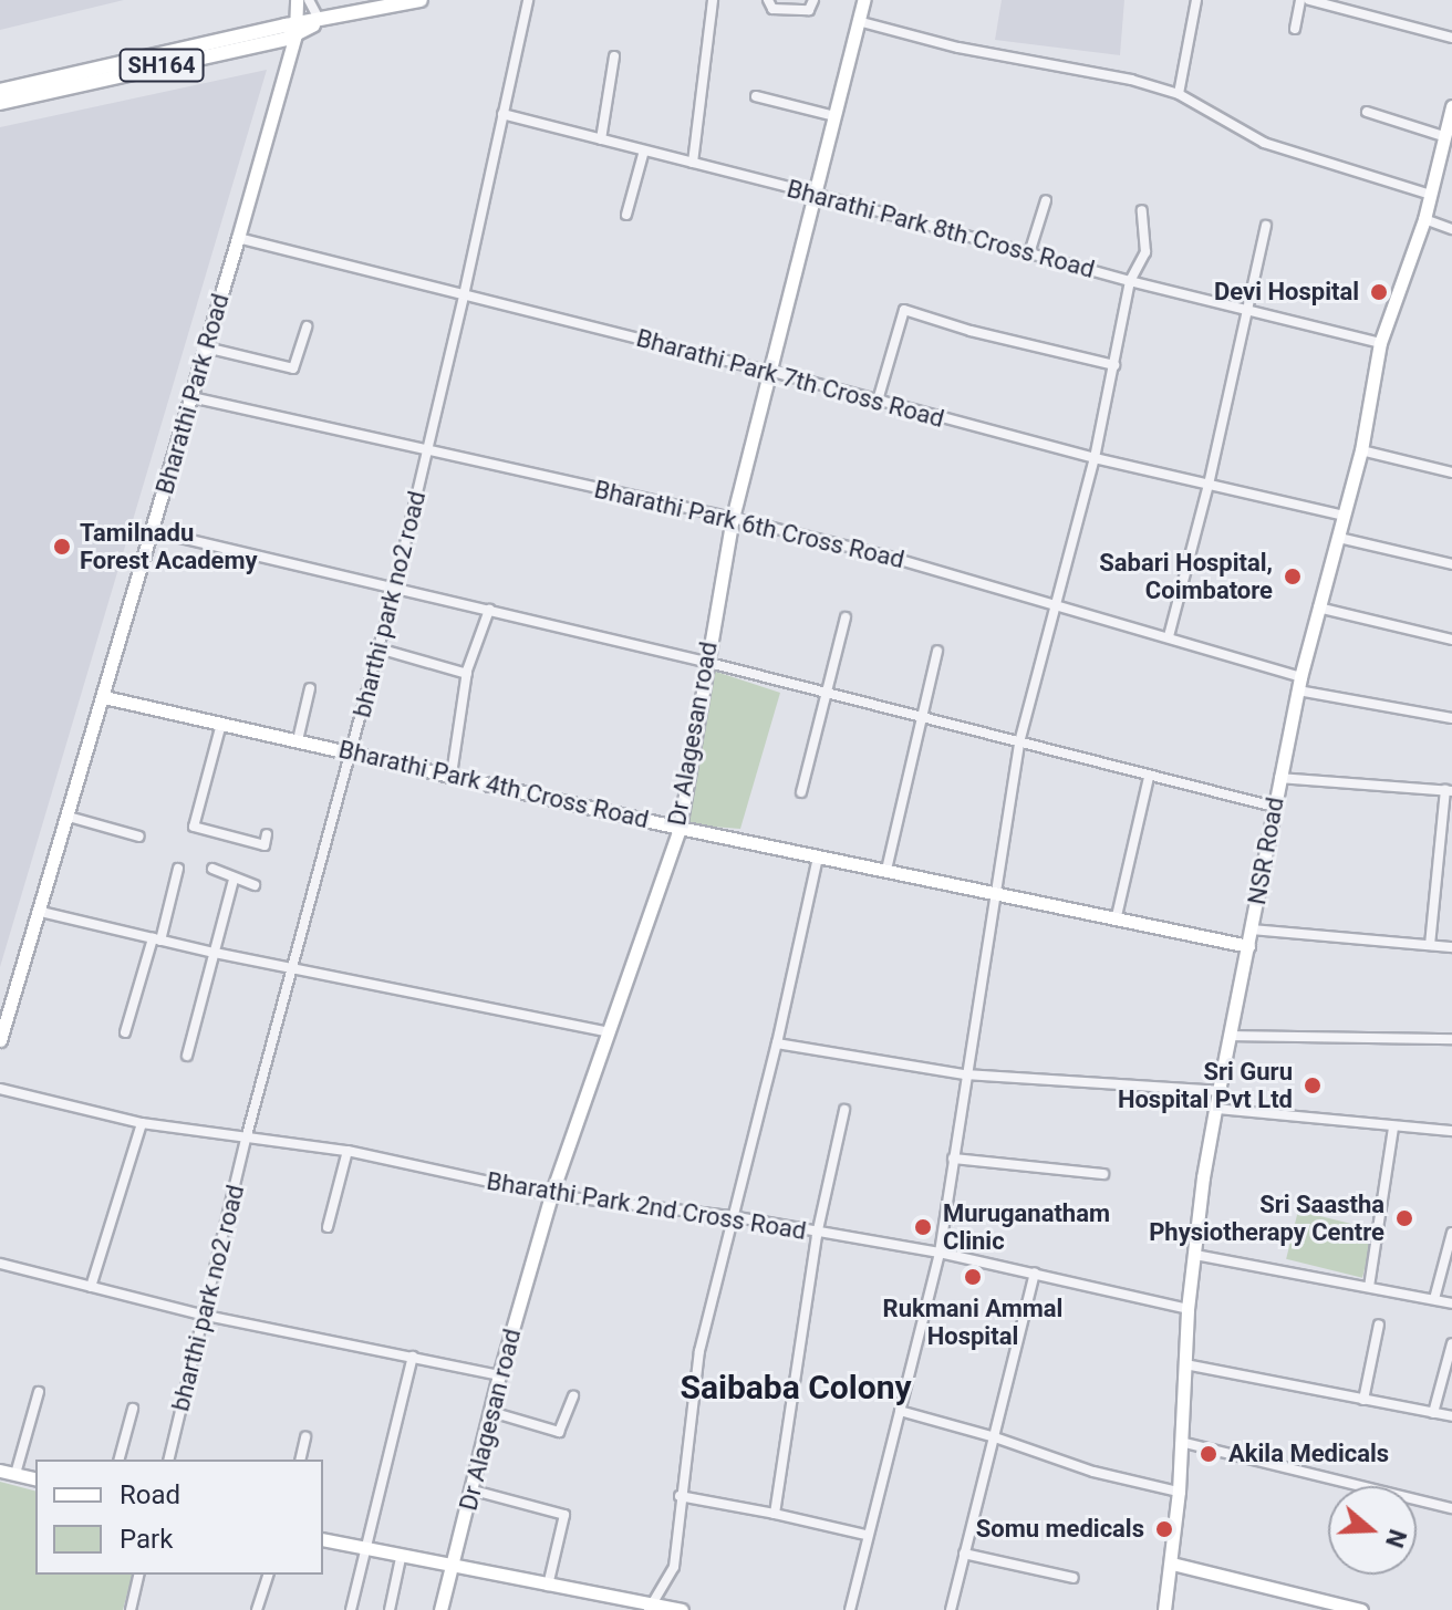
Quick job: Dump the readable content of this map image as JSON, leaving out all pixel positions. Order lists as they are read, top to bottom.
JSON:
{
  "streets": {
    "main road": ["SH164"],
    "street": [
      "Bharathi Park 8th Cross Road",
      "Bharathi Park 7th Cross Road",
      "Bharathi Park Road",
      "Bharathi Park 6th Cross Road",
      "bharthi park no2 road",
      "Dr Alagesan road",
      "Bharathi Park 4th Cross Road",
      "NSR Road",
      "Bharathi Park 2nd Cross Road"
    ]
  },
  "crossings": [
    ["SH164", "Bharathi Park Road"],
    ["Bharathi Park 8th Cross Road", "bharthi park no2 road"],
    ["Bharathi Park 8th Cross Road", "Dr Alagesan road"],
    ["Bharathi Park 8th Cross Road", "NSR Road"],
    ["Bharathi Park 7th Cross Road", "Bharathi Park Road"],
    ["Bharathi Park 7th Cross Road", "bharthi park no2 road"],
    ["Bharathi Park 7th Cross Road", "Dr Alagesan road"],
    ["Bharathi Park 7th Cross Road", "NSR Road"],
    ["Bharathi Park Road", "Bharathi Park 6th Cross Road"],
    ["Bharathi Park Road", "Bharathi Park 4th Cross Road"],
    ["Bharathi Park 6th Cross Road", "bharthi park no2 road"],
    ["Bharathi Park 6th Cross Road", "Dr Alagesan road"],
    ["Bharathi Park 6th Cross Road", "NSR Road"],
    ["bharthi park no2 road", "Bharathi Park 4th Cross Road"],
    ["bharthi park no2 road", "Bharathi Park 2nd Cross Road"],
    ["Dr Alagesan road", "Bharathi Park 4th Cross Road"],
    ["Dr Alagesan road", "Bharathi Park 2nd Cross Road"],
    ["Bharathi Park 4th Cross Road", "NSR Road"],
    ["NSR Road", "Bharathi Park 2nd Cross Road"]
  ],
  "districts": ["Saibaba Colony"],
  "places": [
    "Devi Hospital",
    "Tamilnadu Forest Academy",
    "Sabari Hospital, Coimbatore",
    "Sri Guru Hospital Pvt Ltd",
    "Sri Saastha Physiotherapy Centre",
    "Muruganatham Clinic",
    "Rukmani Ammal Hospital",
    "Akila Medicals",
    "Somu medicals"
  ],
  "legend": ["Road", "Park"],
  "north": "right"
}
